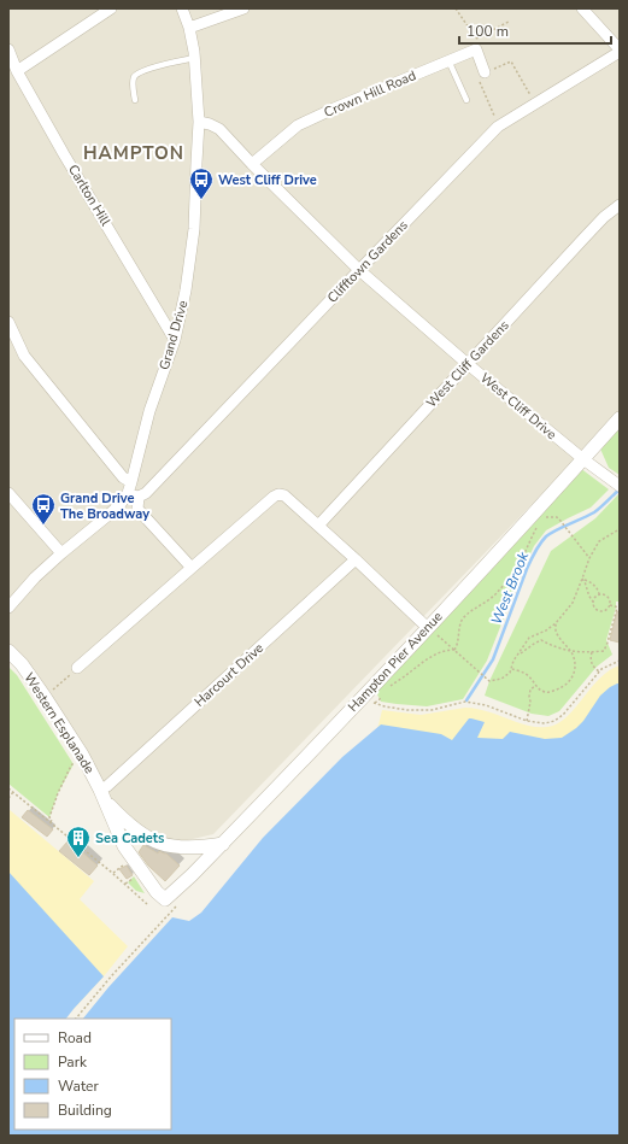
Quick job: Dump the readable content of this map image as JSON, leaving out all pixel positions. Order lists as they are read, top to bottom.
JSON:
{
  "streets": {
    "street": [
      "Crown Hill Road",
      "Carlton Hill",
      "Clifftown Gardens",
      "Grand Drive",
      "West Cliff Gardens",
      "West Cliff Drive",
      "Hampton Pier Avenue",
      "Harcourt Drive",
      "Western Esplanade"
    ]
  },
  "crossings": [
    ["Crown Hill Road", "West Cliff Drive"],
    ["Carlton Hill", "Grand Drive"],
    ["Clifftown Gardens", "West Cliff Drive"],
    ["Grand Drive", "West Cliff Drive"],
    ["West Cliff Gardens", "West Cliff Drive"],
    ["West Cliff Drive", "Hampton Pier Avenue"],
    ["Hampton Pier Avenue", "Western Esplanade"],
    ["Harcourt Drive", "Western Esplanade"]
  ],
  "districts": ["HAMPTON"],
  "water": ["West Brook"],
  "places": {
    "bus stop": ["West Cliff Drive", "Grand Drive The Broadway"],
    "building": ["Sea Cadets"]
  },
  "legend": [
    "Road",
    "Park",
    "Water",
    "Building"
  ],
  "scale_bar": "100 m"
}
